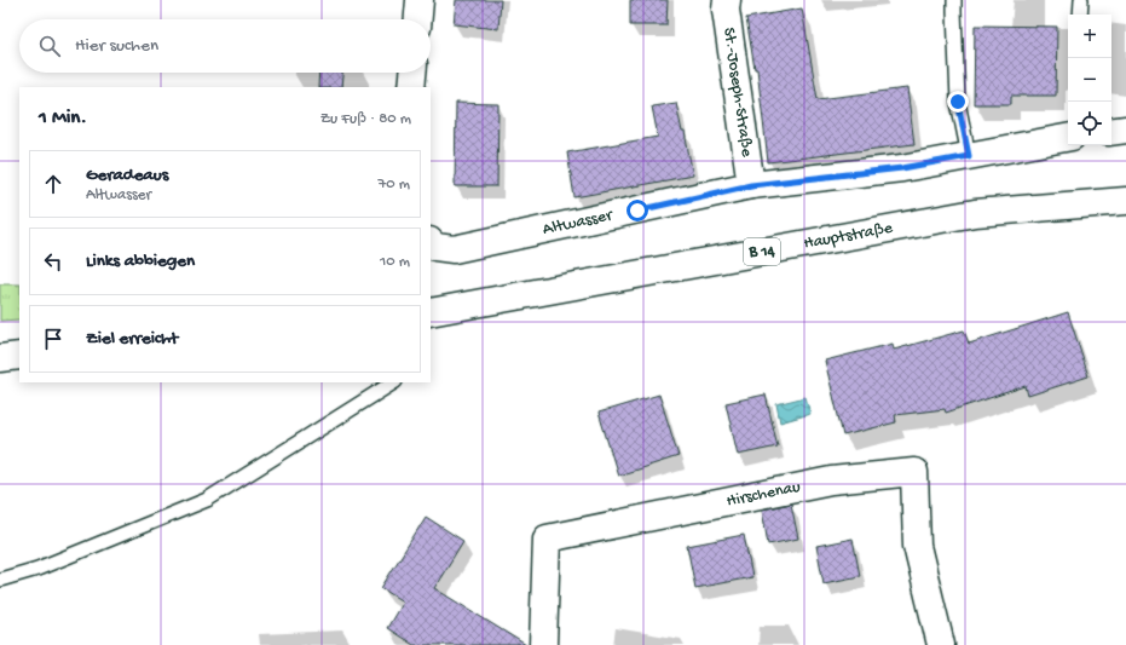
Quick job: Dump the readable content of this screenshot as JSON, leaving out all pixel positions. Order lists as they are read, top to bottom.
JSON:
{
  "streets": {
    "street": [
      "St.-Joseph-Straße",
      "Altwasser",
      "Hauptstraße",
      "B 14",
      "Hirschenau"
    ]
  },
  "crossings": [
    ["St.-Joseph-Straße", "Altwasser"]
  ],
  "page": {
    "map_buttons": ["+", "−"],
    "search": "Hier suchen",
    "heading": ["1 Min.", "Zu Fuß · 80 m"],
    "list": [
      ["Geradeaus", "Altwasser", "70 m"],
      ["Links abbiegen", "10 m"],
      "Ziel erreicht"
    ]
  }
}
